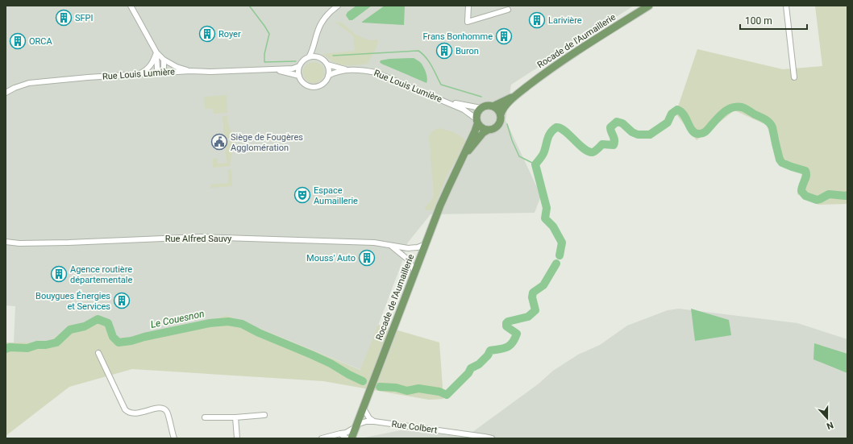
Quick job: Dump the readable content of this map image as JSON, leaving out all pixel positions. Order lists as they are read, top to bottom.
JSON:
{
  "streets": {
    "main road": ["Rocade de l'Aumaillerie"],
    "street": ["Rue Louis Lumière", "Rue Alfred Sauvy", "Rue Colbert"]
  },
  "crossings": [
    ["Rocade de l'Aumaillerie", "Rue Louis Lumière"],
    ["Rocade de l'Aumaillerie", "Rue Alfred Sauvy"],
    ["Rocade de l'Aumaillerie", "Rue Colbert"]
  ],
  "water": ["Le Couesnon"],
  "places": {
    "building": [
      "SFPI",
      "Larivière",
      "Royer",
      "Frans Bonhomme",
      "ORCA",
      "Buron",
      "Mouss' Auto",
      "Agence routière départementale",
      "Bouygues Énergies et Services"
    ],
    "public building": ["Siège de Fougères Agglomération"],
    "theatre": ["Espace Aumaillerie"]
  },
  "scale_bar": "100 m",
  "north": "bottom"
}
